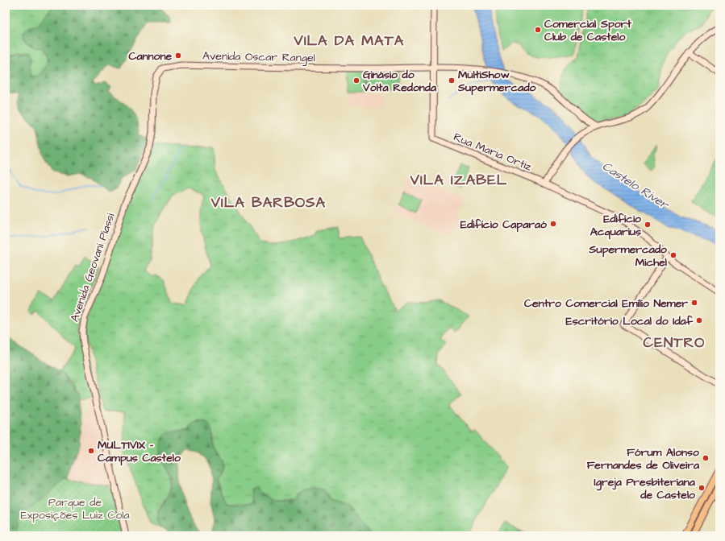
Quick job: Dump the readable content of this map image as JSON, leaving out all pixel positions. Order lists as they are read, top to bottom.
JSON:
{
  "streets": {
    "main road": ["Avenida Oscar Rangel", "Rua Maria Ortiz", "Avenida Geovani Piassi"]
  },
  "crossings": [
    ["Avenida Oscar Rangel", "Rua Maria Ortiz"],
    ["Avenida Oscar Rangel", "Avenida Geovani Piassi"]
  ],
  "districts": [
    "VILA DA MATA",
    "VILA IZABEL",
    "VILA BARBOSA",
    "CENTRO"
  ],
  "water": ["Castelo River"],
  "parks": ["Parque de Exposições Luiz Cola"],
  "places": [
    "Comercial Sport Club de Castelo",
    "Cannone",
    "Ginásio do Volta Redonda",
    "MultiShow Supermercado",
    "Edifício Caparaó",
    "Edifício Acquarius",
    "Supermercado Michel",
    "Centro Comercial Emílio Nemer",
    "Escritório Local do Idaf",
    "MULTIVIX - Campus Castelo",
    "Fórum Alonso Fernandes de Oliveira",
    "Igreja Presbiteriana de Castelo"
  ]
}
